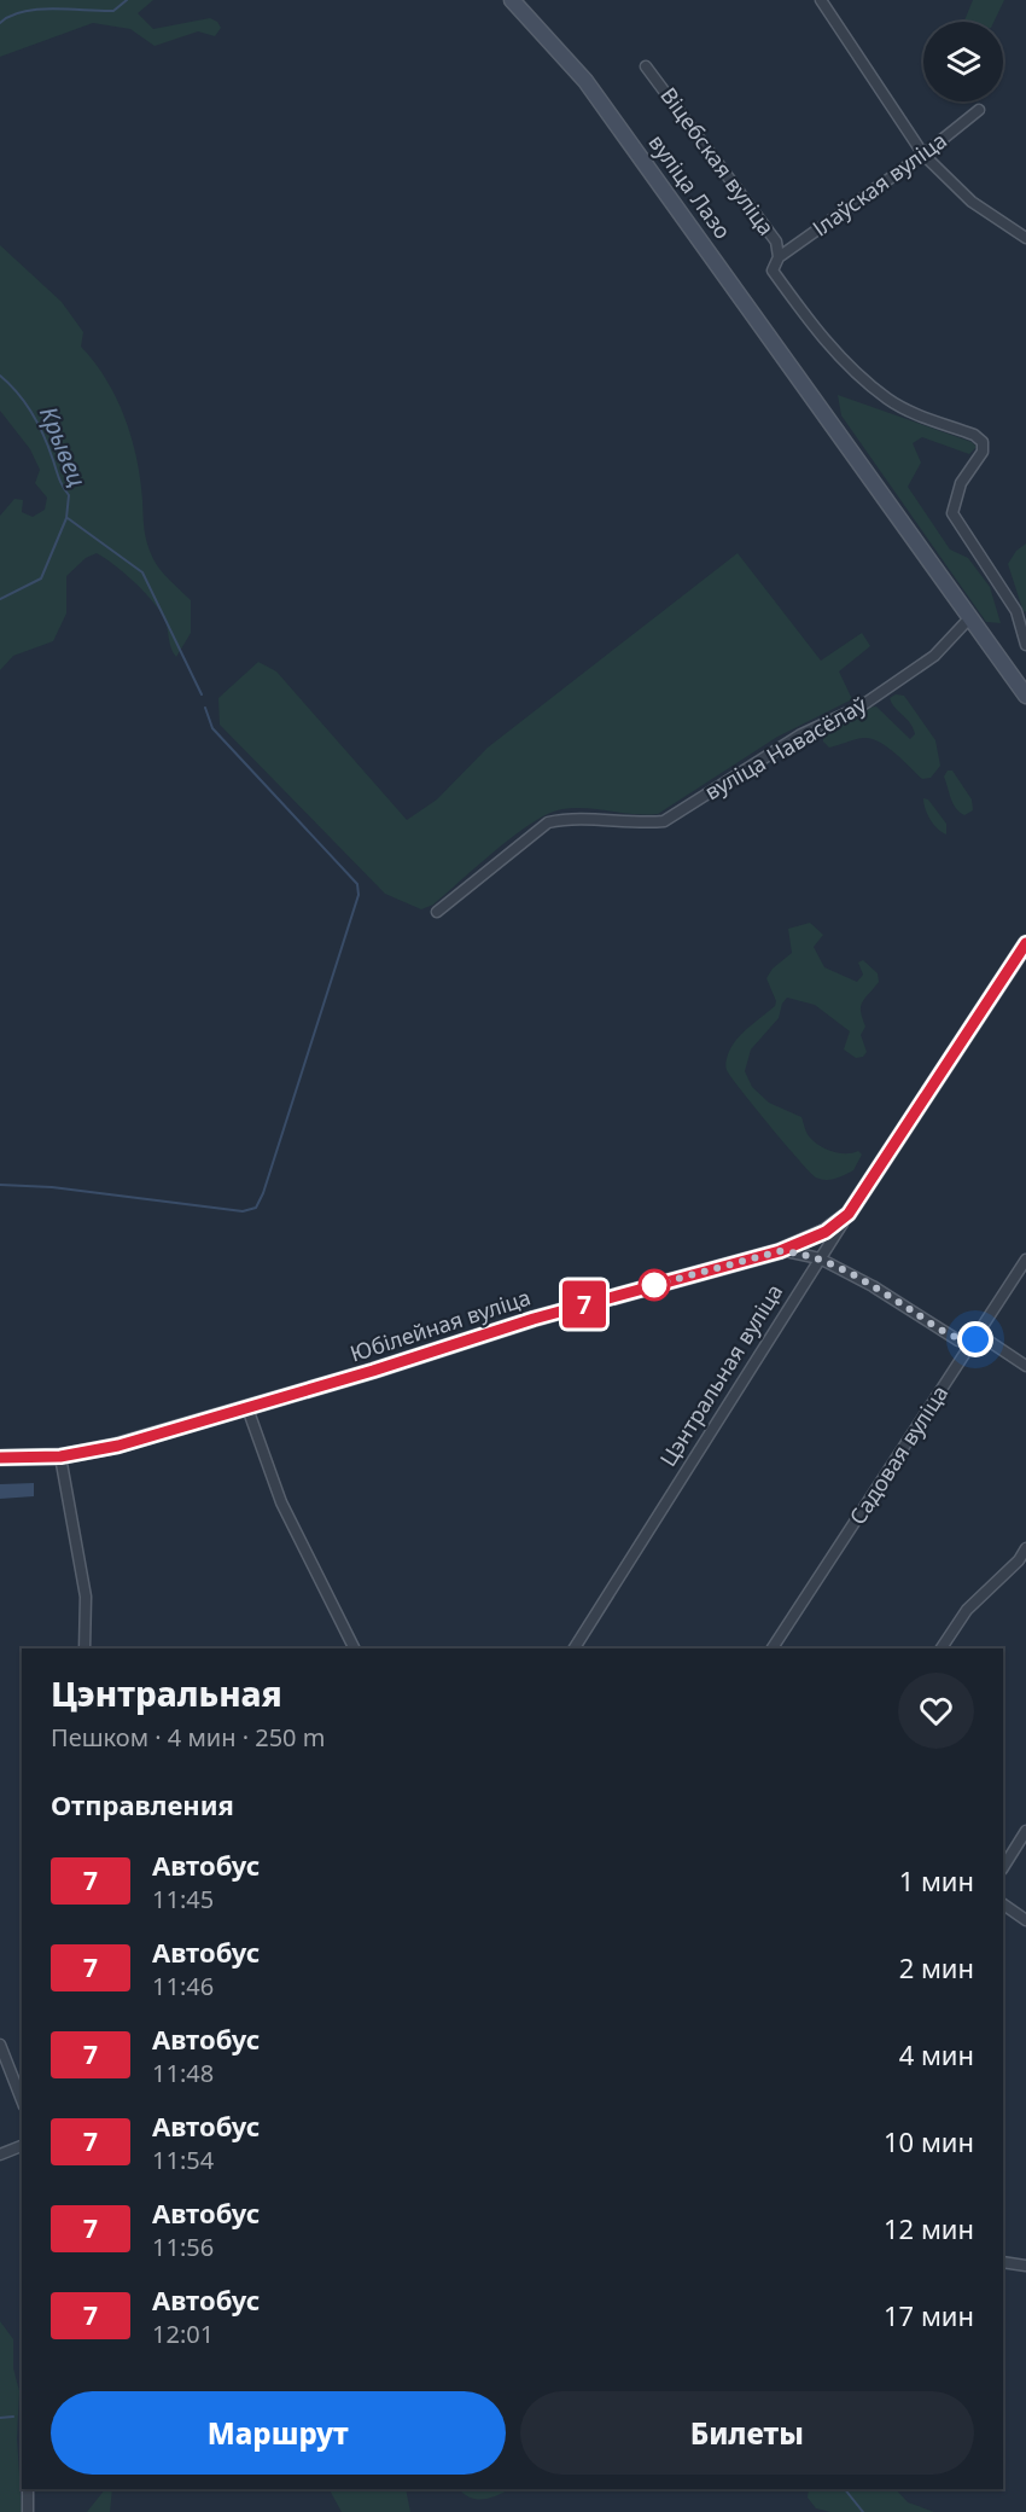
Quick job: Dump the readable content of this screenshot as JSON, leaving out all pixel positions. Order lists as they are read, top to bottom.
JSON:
{
  "streets": {
    "main road": ["вуліца Лазо", "Юбілейная вуліца", "Цэнтральная вуліца"],
    "street": [
      "Віцебская вуліца",
      "Ілаўская вуліца",
      "вуліца Навасёлаў",
      "Садовая вуліца"
    ]
  },
  "crossings": [
    ["Віцебская вуліца", "Ілаўская вуліца"],
    ["вуліца Лазо", "вуліца Навасёлаў"],
    ["Юбілейная вуліца", "Цэнтральная вуліца"]
  ],
  "water": ["Крывец"],
  "lines": ["bus line 7"],
  "page": {
    "on_map": "7",
    "heading": [
      ["Цэнтральная", "Пешком · 4 мин · 250 m"],
      "Отправления"
    ],
    "list": [
      {
        "mark": "7",
        "name": "Автобус",
        "note": "11:45",
        "value": "1 мин"
      },
      {
        "mark": "7",
        "name": "Автобус",
        "note": "11:46",
        "value": "2 мин"
      },
      {
        "mark": "7",
        "name": "Автобус",
        "note": "11:48",
        "value": "4 мин"
      },
      {
        "mark": "7",
        "name": "Автобус",
        "note": "11:54",
        "value": "10 мин"
      },
      {
        "mark": "7",
        "name": "Автобус",
        "note": "11:56",
        "value": "12 мин"
      },
      {
        "mark": "7",
        "name": "Автобус",
        "note": "12:01",
        "value": "17 мин"
      }
    ],
    "buttons": ["Маршрут", "Билеты"]
  }
}
